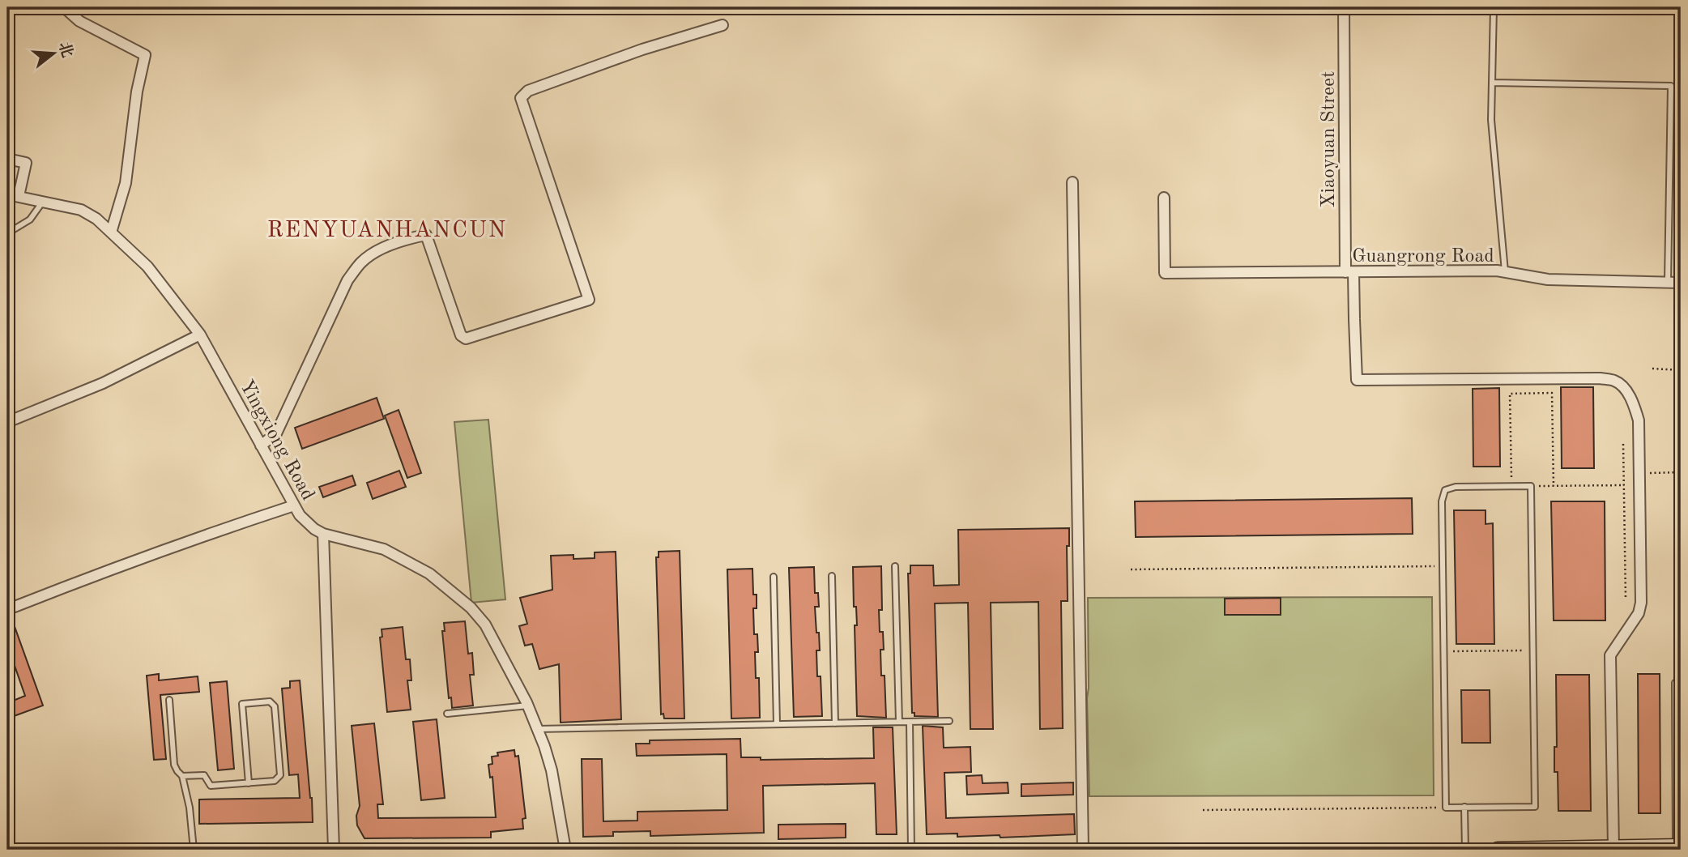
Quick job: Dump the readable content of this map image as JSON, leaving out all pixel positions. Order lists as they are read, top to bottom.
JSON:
{
  "streets": {
    "street": ["Xiaoyuan Street", "Guangrong Road", "Yingxiong Road"]
  },
  "crossings": [
    ["Xiaoyuan Street", "Guangrong Road"]
  ],
  "districts": ["RENYUANHANCUN"],
  "north": "right"
}
